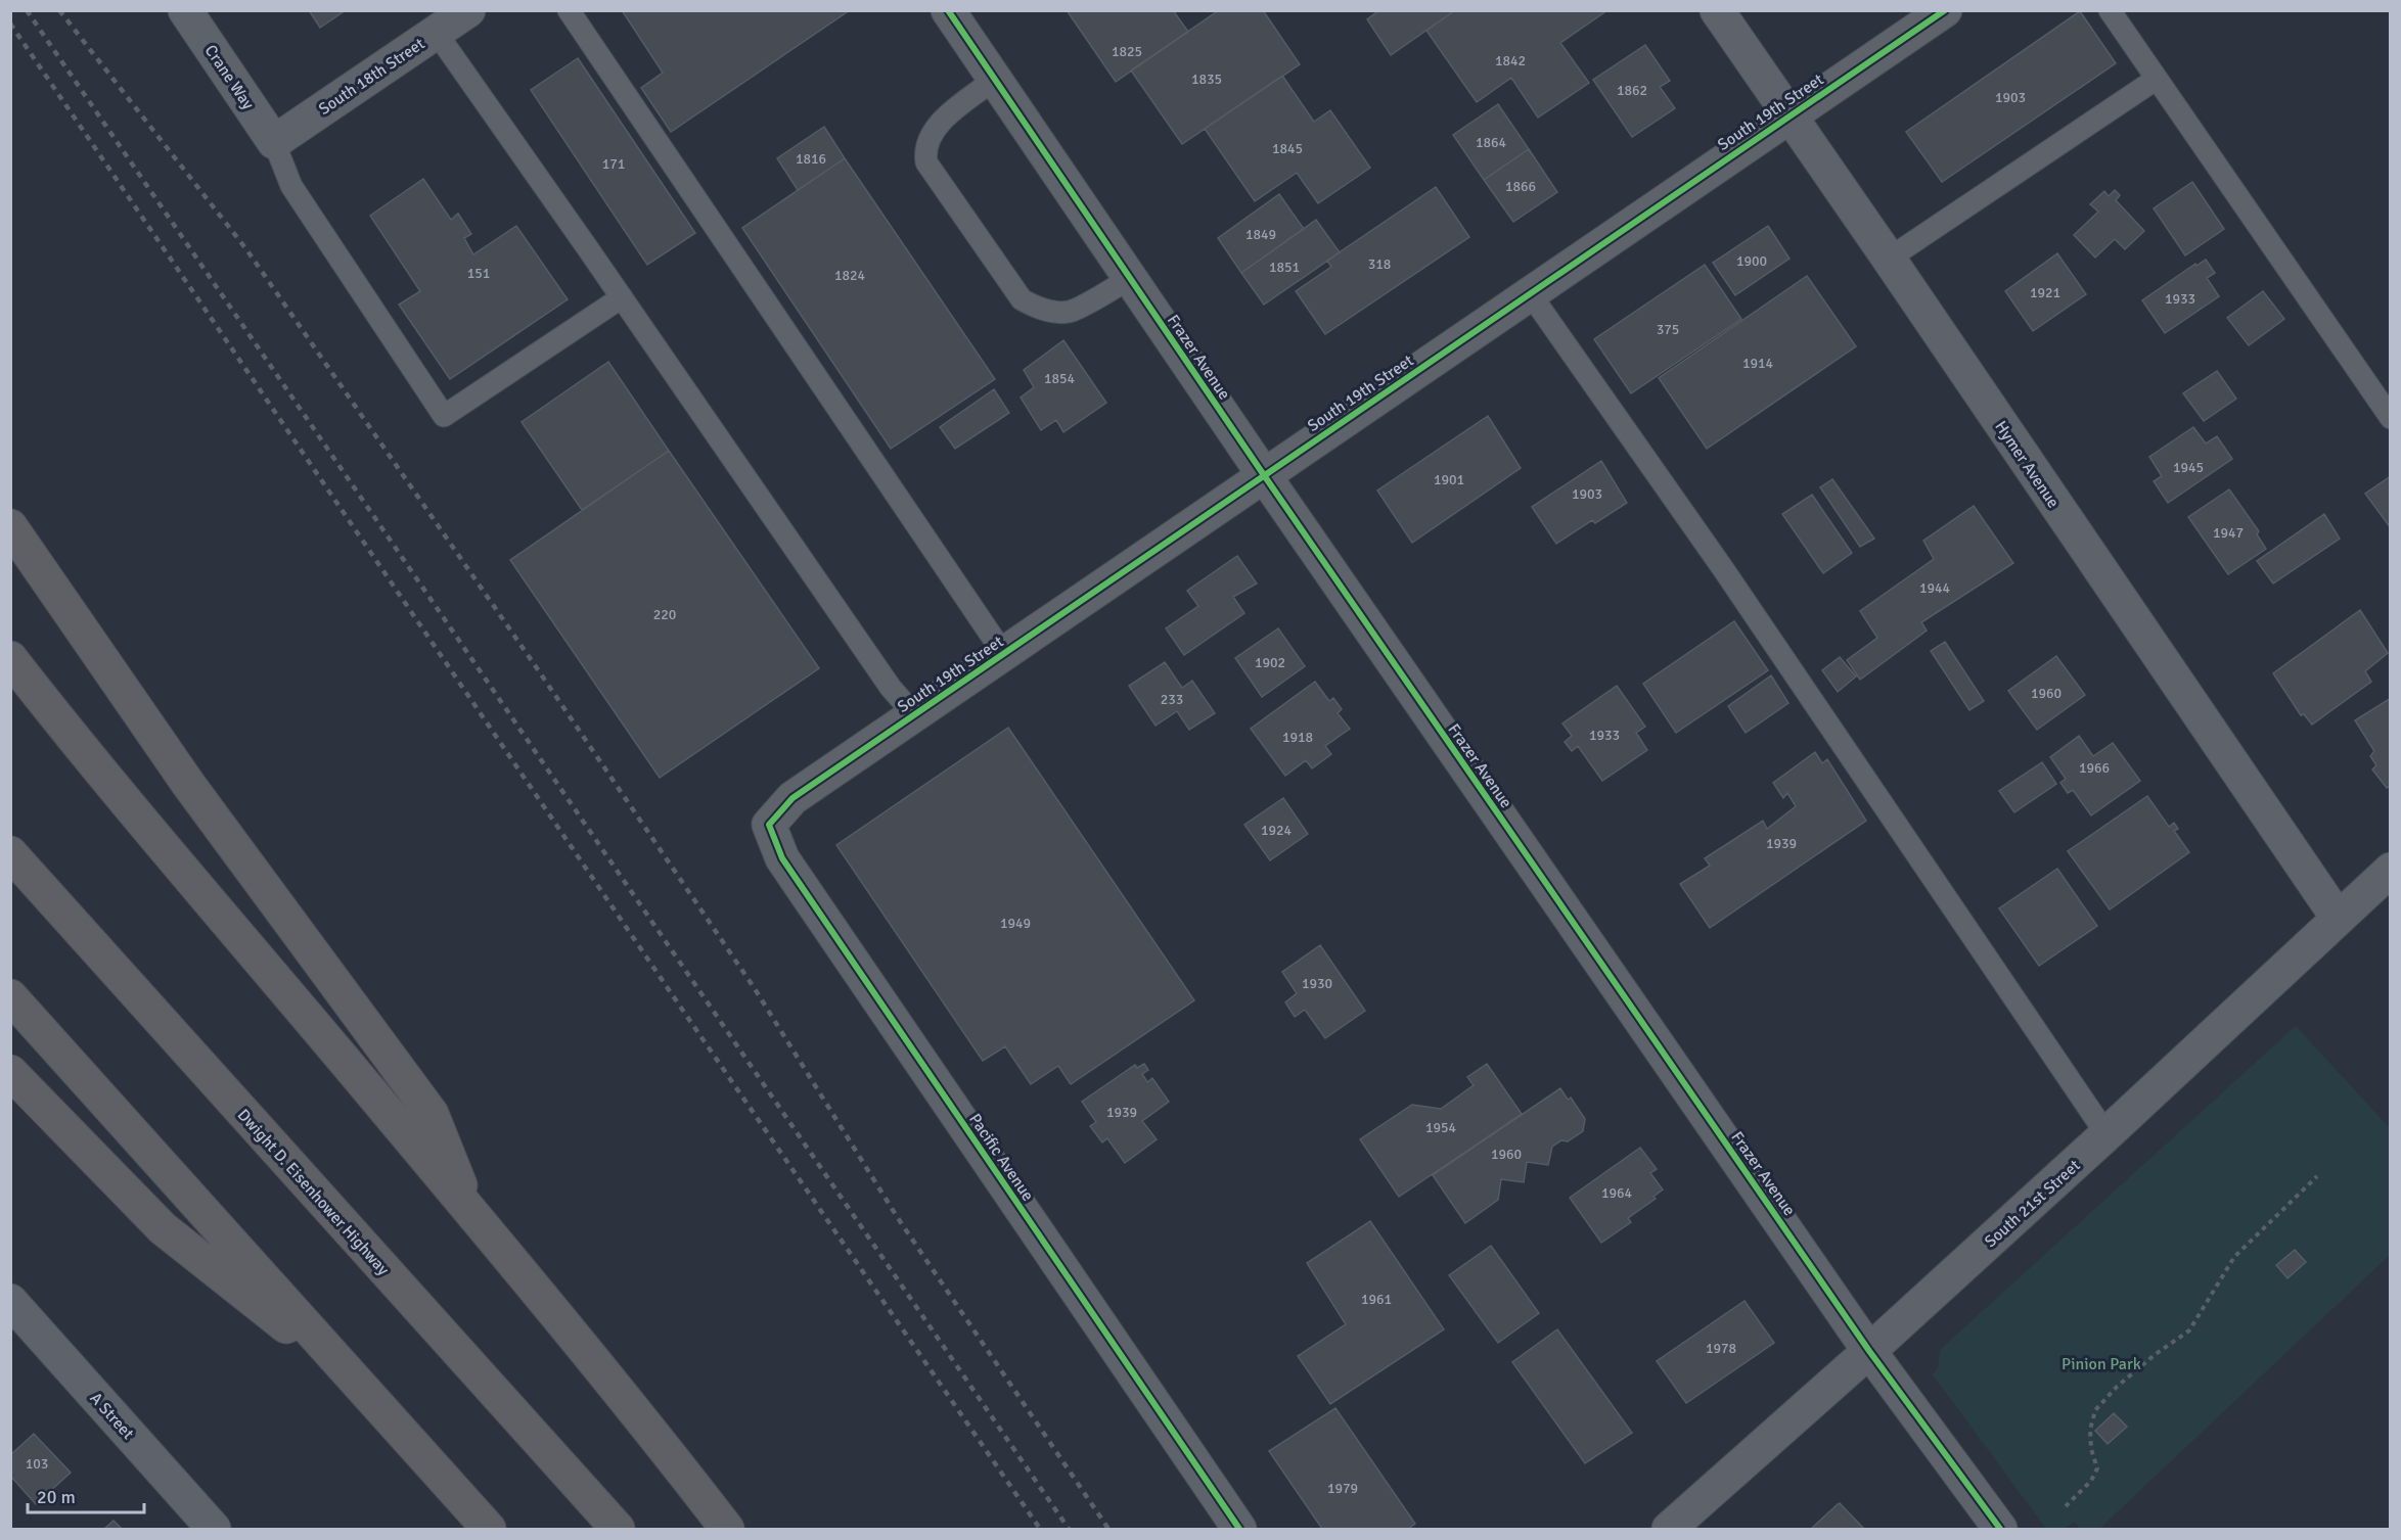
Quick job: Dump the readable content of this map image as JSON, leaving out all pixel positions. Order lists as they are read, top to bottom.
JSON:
{
  "streets": {
    "highway": ["Dwight D. Eisenhower Highway"],
    "street": [
      "South 18th Street",
      "Crane Way",
      "South 19th Street",
      "Frazer Avenue",
      "Hymer Avenue",
      "Pacific Avenue",
      "South 21st Street",
      "A Street"
    ]
  },
  "crossings": [
    ["South 18th Street", "Crane Way"],
    ["South 19th Street", "Frazer Avenue"],
    ["South 19th Street", "Hymer Avenue"],
    ["South 19th Street", "Pacific Avenue"],
    ["Frazer Avenue", "South 21st Street"],
    ["Hymer Avenue", "South 21st Street"]
  ],
  "parks": ["Pinion Park"],
  "house_numbers": [
    "1825",
    "1842",
    "1835",
    "1862",
    "1903",
    "1864",
    "1845",
    "1816",
    "171",
    "1866",
    "1849",
    "1900",
    "318",
    "1851",
    "151",
    "1824",
    "1921",
    "1933",
    "375",
    "1914",
    "1854",
    "1945",
    "1901",
    "1903",
    "1947",
    "1944",
    "220",
    "1902",
    "1960",
    "233",
    "1933",
    "1918",
    "1966",
    "1924",
    "1939",
    "1949",
    "1930",
    "1939",
    "1954",
    "1960",
    "1964",
    "1961",
    "1978",
    "103",
    "1979"
  ],
  "scale_bar": "20 m"
}
